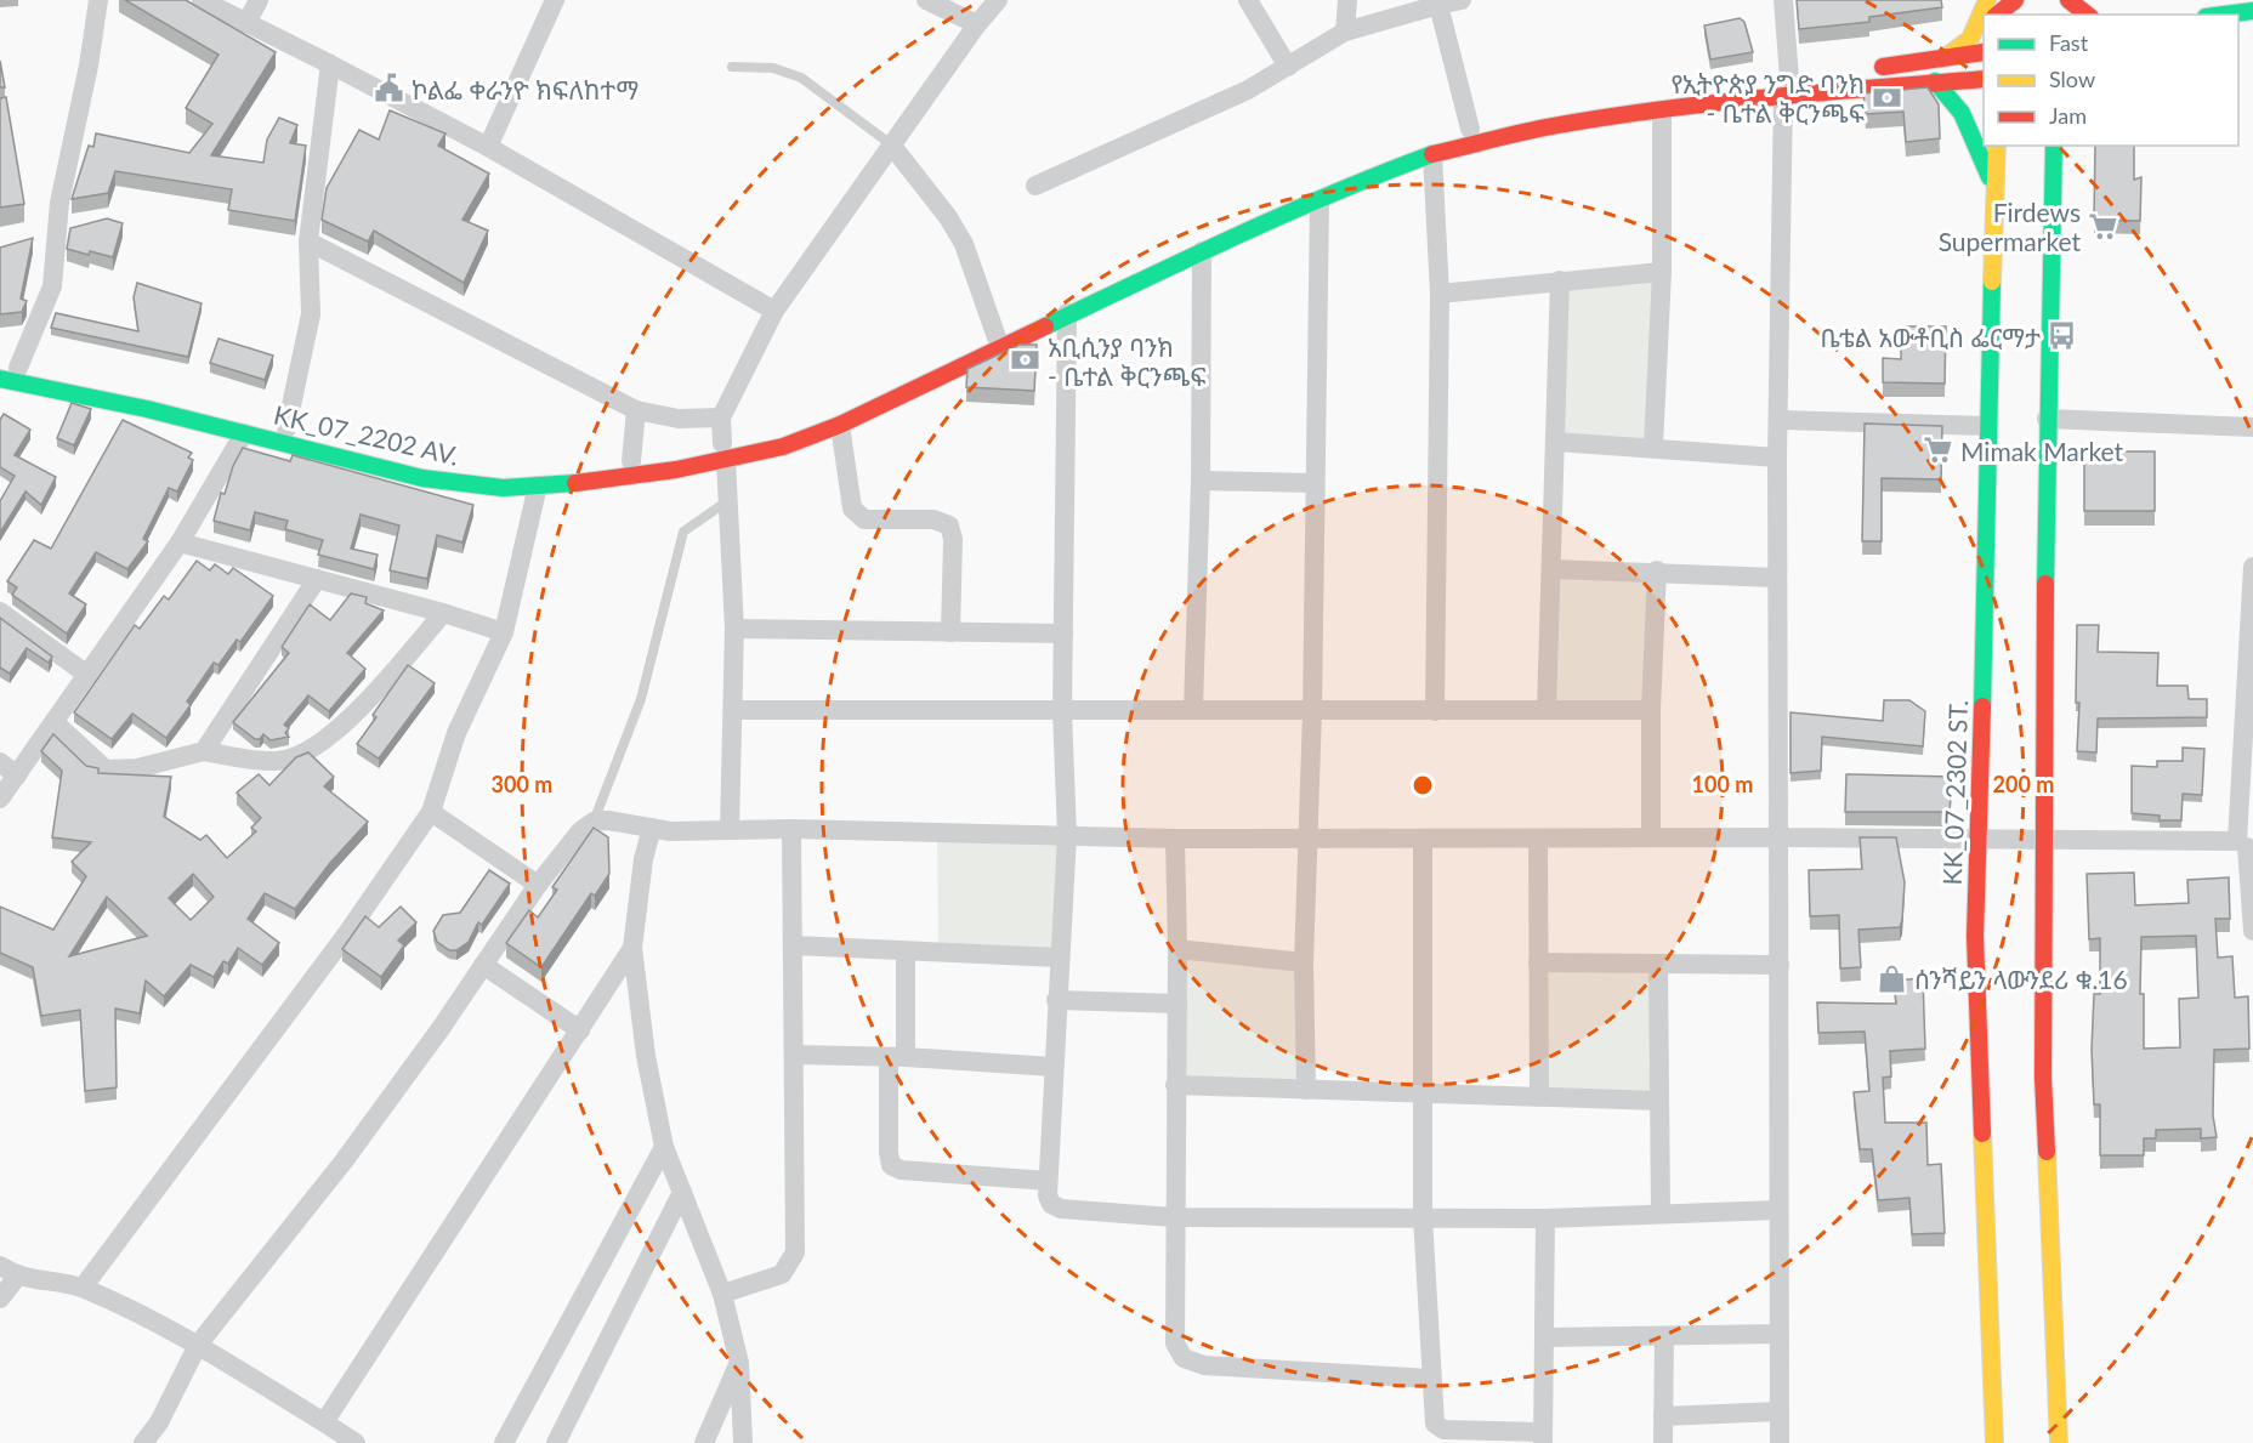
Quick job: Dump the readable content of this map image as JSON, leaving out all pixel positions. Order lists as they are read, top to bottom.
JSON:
{
  "streets": {
    "main road": ["KK_07_2202 AV.", "KK_07_2302 ST."]
  },
  "places": {
    "public building": ["ኮልፌ ቀራንዮ ክፍለከተማ"],
    "bank": ["የኢትዮጵያ ንግድ ባንክ - ቤተል ቅርንጫፍ", "አቢሲንያ ባንክ - ቤተል ቅርንጫፍ"],
    "supermarket": ["Firdews Supermarket", "Mimak Market"],
    "bus stop": ["ቤቴል አውቶቢስ ፌርማታ"],
    "shop": ["ሰንሻይን ላውንደሪ ቁ.16"]
  },
  "legend": ["Fast", "Slow", "Jam"],
  "rings": ["100 m", "200 m", "300 m"]
}
